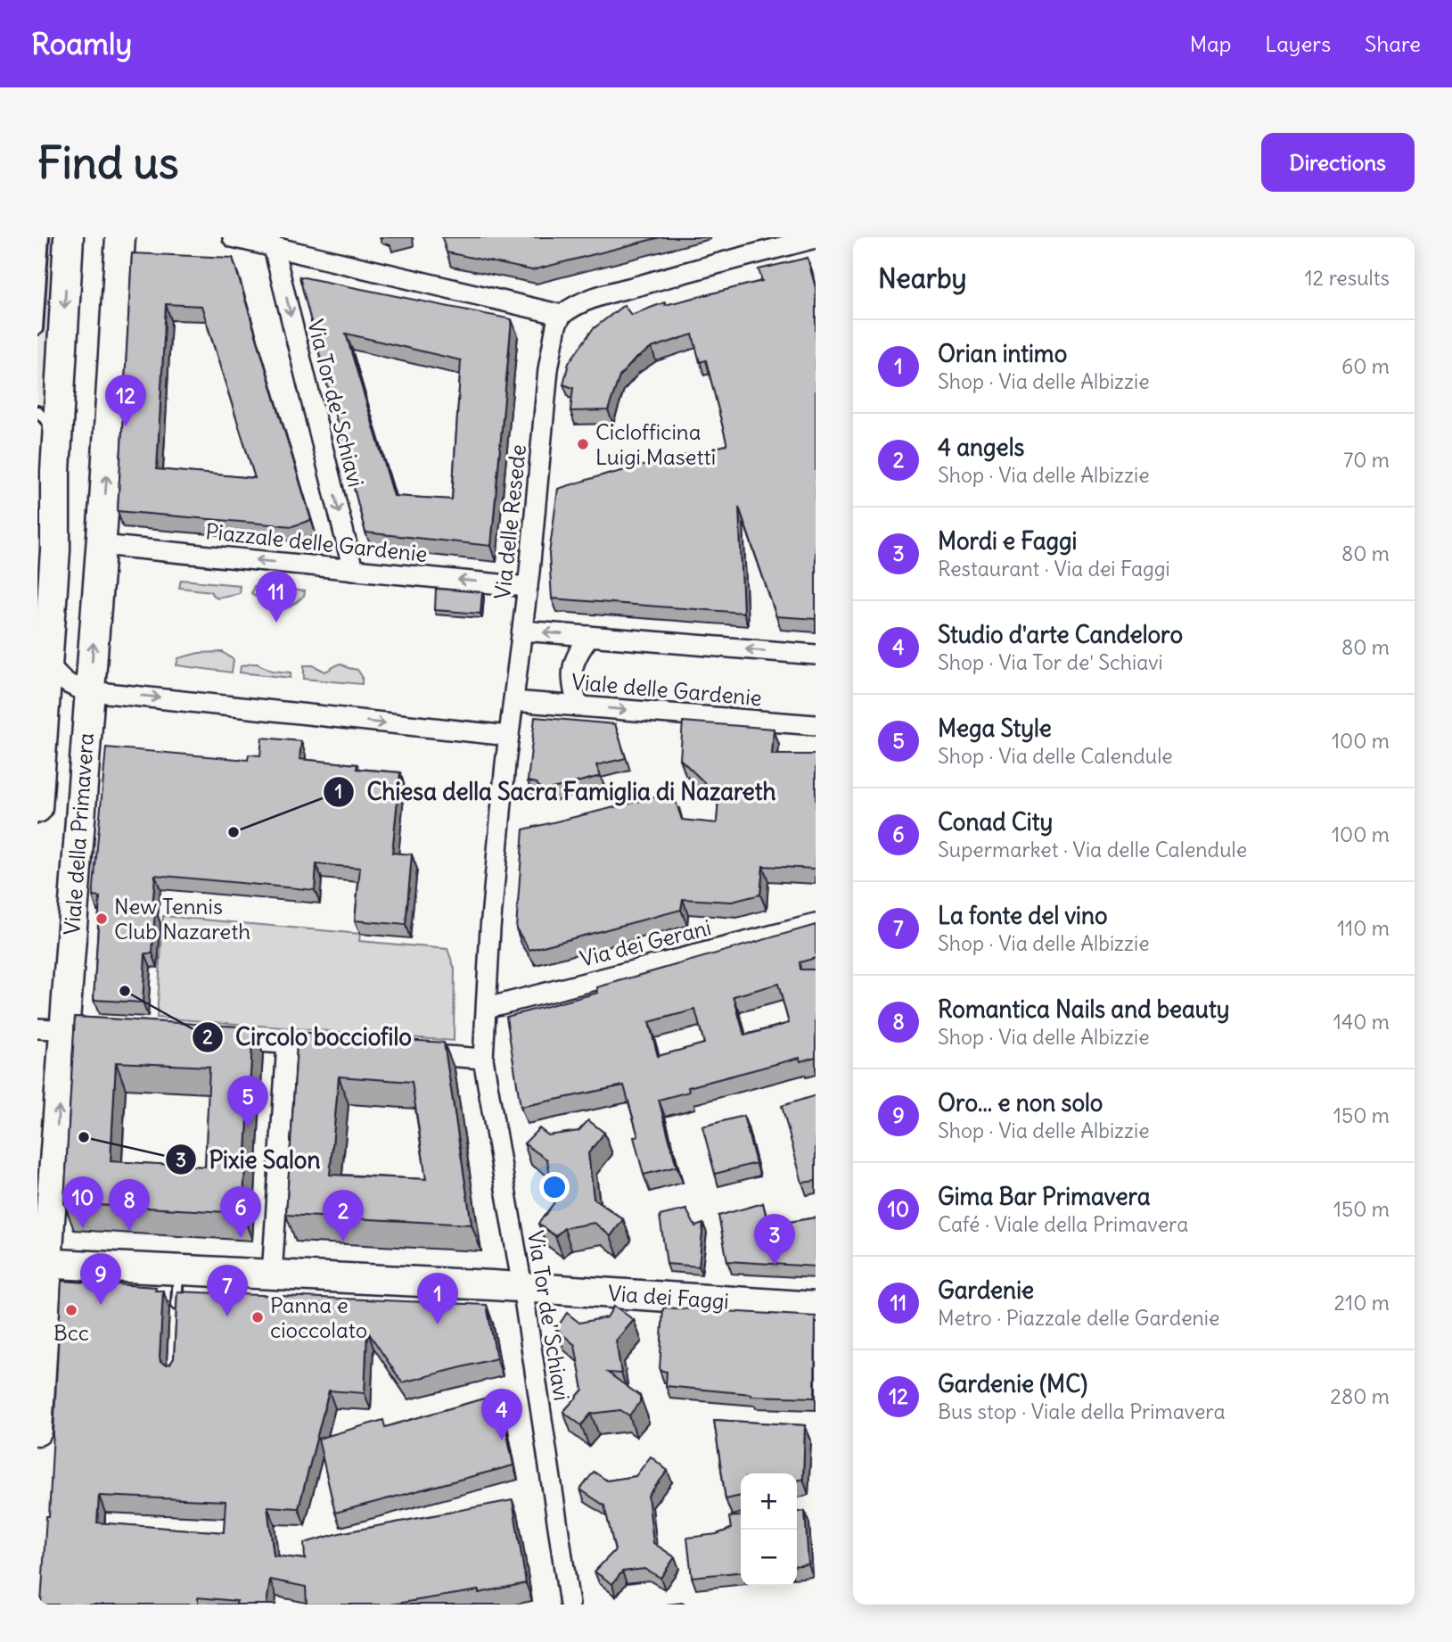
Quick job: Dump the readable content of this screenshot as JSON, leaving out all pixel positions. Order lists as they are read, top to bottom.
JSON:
{
  "streets": {
    "main road": ["Viale della Primavera", "Via dei Faggi"],
    "street": [
      "Via Tor de' Schiavi",
      "Via delle Resede",
      "Piazzale delle Gardenie",
      "Viale delle Gardenie",
      "Via dei Gerani"
    ]
  },
  "crossings": [
    ["Via Tor de' Schiavi", "Via delle Resede"],
    ["Via Tor de' Schiavi", "Piazzale delle Gardenie"],
    ["Via Tor de' Schiavi", "Via dei Gerani"],
    ["Via Tor de' Schiavi", "Via dei Faggi"],
    ["Via delle Resede", "Piazzale delle Gardenie"],
    ["Via delle Resede", "Viale delle Gardenie"],
    ["Piazzale delle Gardenie", "Viale della Primavera"],
    ["Viale della Primavera", "Via dei Faggi"]
  ],
  "places": [
    "Ciclofficina Luigi Masetti",
    "Chiesa della Sacra Famiglia di Nazareth",
    "New Tennis Club Nazareth",
    "Circolo bocciofilo",
    "Pixie Salon",
    "Bcc",
    "Panna e cioccolato"
  ],
  "page": {
    "header": "Roamly",
    "nav": ["Map", "Layers", "Share"],
    "buttons": "Directions",
    "title": "Find us",
    "heading": ["Nearby", "12 results"],
    "list": [
      {
        "mark": "1",
        "name": "Orian intimo",
        "note": "Shop · Via delle Albizzie",
        "value": "60 m"
      },
      {
        "mark": "2",
        "name": "4 angels",
        "note": "Shop · Via delle Albizzie",
        "value": "70 m"
      },
      {
        "mark": "3",
        "name": "Mordi e Faggi",
        "note": "Restaurant · Via dei Faggi",
        "value": "80 m"
      },
      {
        "mark": "4",
        "name": "Studio d'arte Candeloro",
        "note": "Shop · Via Tor de' Schiavi",
        "value": "80 m"
      },
      {
        "mark": "5",
        "name": "Mega Style",
        "note": "Shop · Via delle Calendule",
        "value": "100 m"
      },
      {
        "mark": "6",
        "name": "Conad City",
        "note": "Supermarket · Via delle Calendule",
        "value": "100 m"
      },
      {
        "mark": "7",
        "name": "La fonte del vino",
        "note": "Shop · Via delle Albizzie",
        "value": "110 m"
      },
      {
        "mark": "8",
        "name": "Romantica Nails and beauty",
        "note": "Shop · Via delle Albizzie",
        "value": "140 m"
      },
      {
        "mark": "9",
        "name": "Oro... e non solo",
        "note": "Shop · Via delle Albizzie",
        "value": "150 m"
      },
      {
        "mark": "10",
        "name": "Gima Bar Primavera",
        "note": "Café · Viale della Primavera",
        "value": "150 m"
      },
      {
        "mark": "11",
        "name": "Gardenie",
        "note": "Metro · Piazzale delle Gardenie",
        "value": "210 m"
      },
      {
        "mark": "12",
        "name": "Gardenie (MC)",
        "note": "Bus stop · Viale della Primavera",
        "value": "280 m"
      }
    ],
    "pins": [
      "12",
      "11",
      "5",
      "10",
      "8",
      "6",
      "2",
      "3",
      "9",
      "7",
      "1",
      "4"
    ],
    "map_buttons": ["+", "−"]
  }
}
